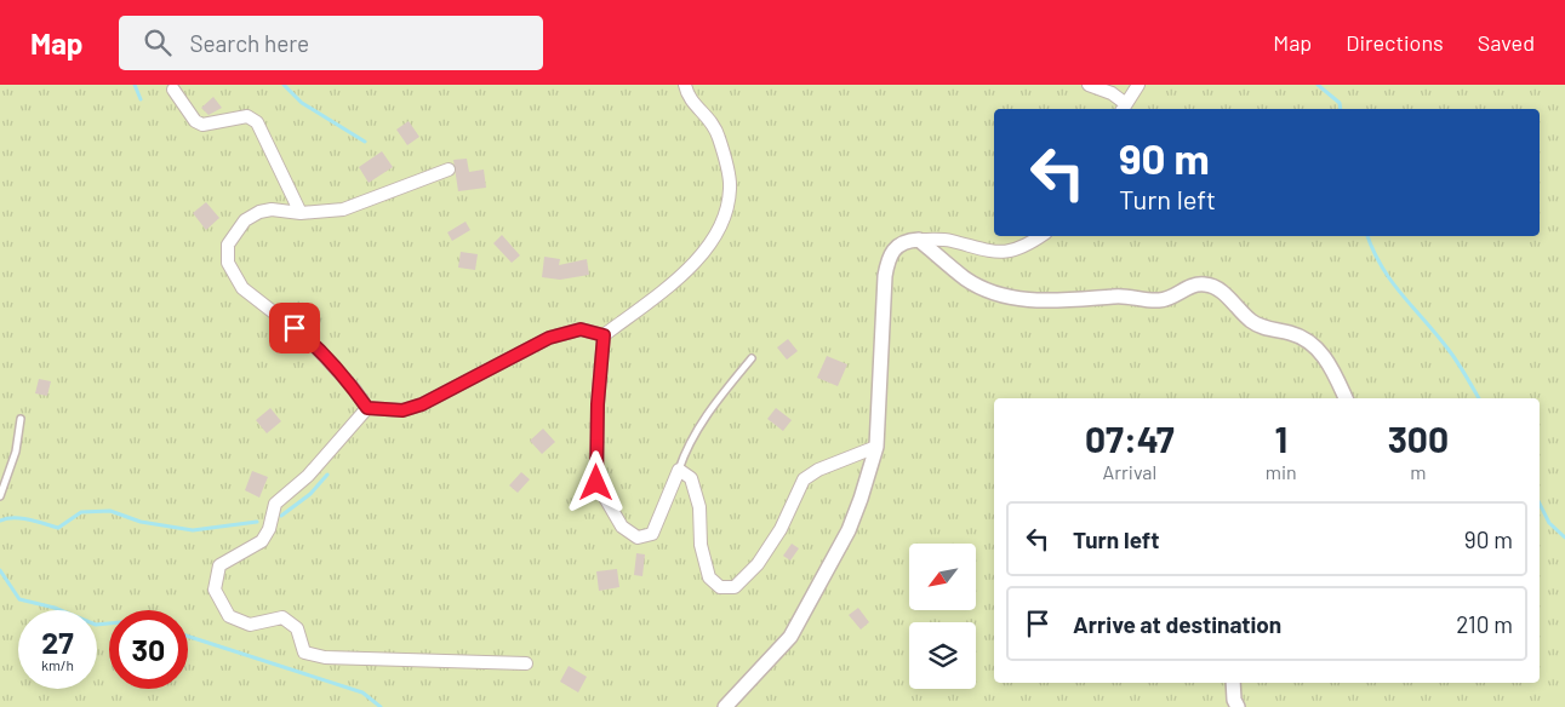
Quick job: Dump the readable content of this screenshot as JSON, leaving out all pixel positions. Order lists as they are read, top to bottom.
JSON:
{
  "north": "bottom left",
  "page": {
    "header": "Map",
    "search": "Search here",
    "nav": ["Map", "Directions", "Saved"],
    "turn": ["90 m", "Turn left"],
    "eta": [
      "07:47",
      "Arrival",
      "1",
      "min",
      "300",
      "m"
    ],
    "list": [
      {
        "name": "Turn left",
        "value": "90 m"
      },
      {
        "name": "Arrive at destination",
        "value": "210 m"
      }
    ],
    "speed": "27 km/h",
    "limit": "30"
  }
}
